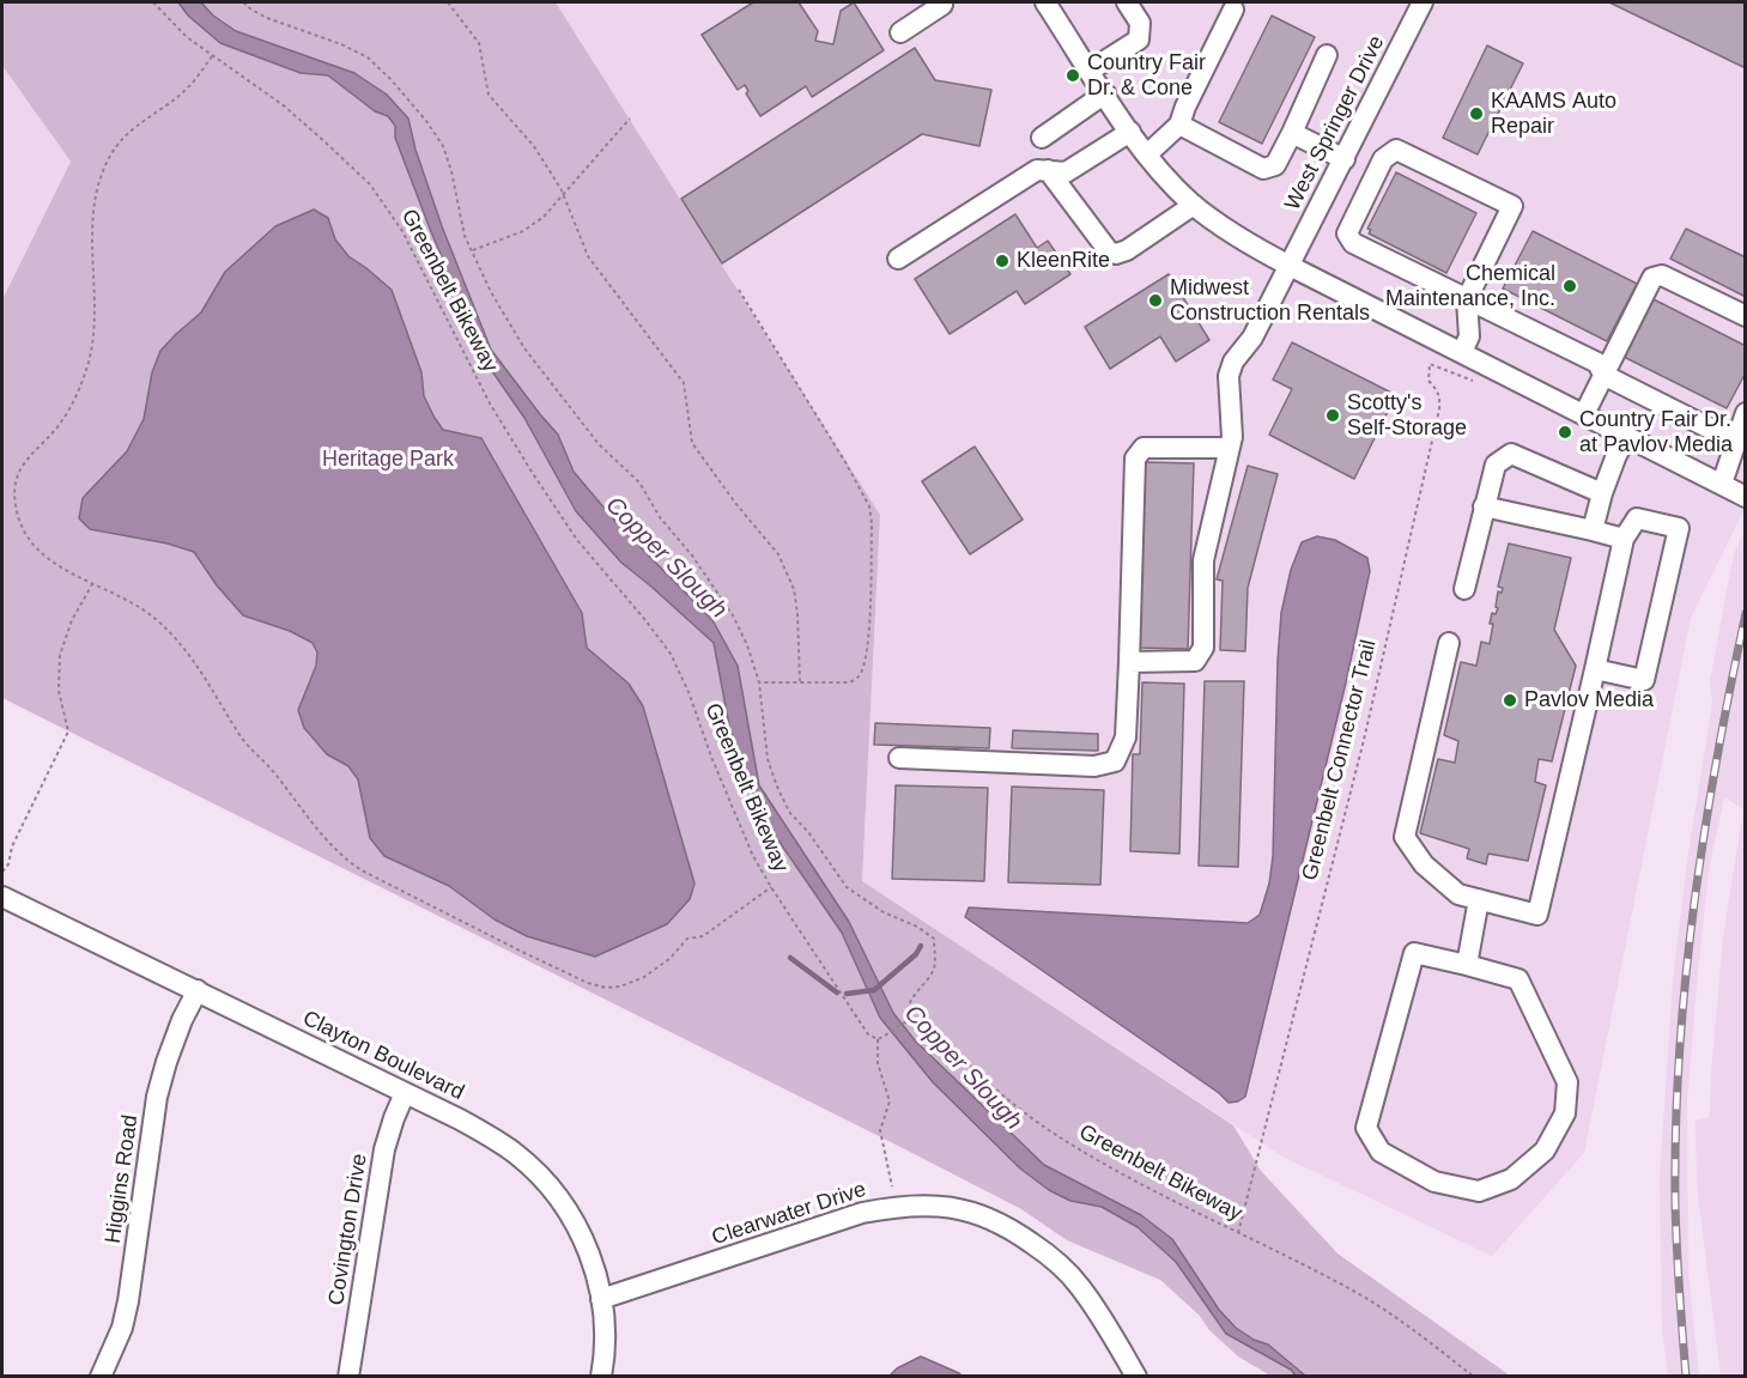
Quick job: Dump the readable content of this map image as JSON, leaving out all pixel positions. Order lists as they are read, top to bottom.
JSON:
{
  "streets": {
    "street": [
      "West Springer Drive",
      "Clayton Boulevard",
      "Higgins Road",
      "Clearwater Drive",
      "Covington Drive"
    ],
    "path": ["Greenbelt Bikeway", "Greenbelt Connector Trail"]
  },
  "crossings": [
    ["Greenbelt Bikeway", "Greenbelt Connector Trail"],
    ["Clayton Boulevard", "Higgins Road"],
    ["Clayton Boulevard", "Clearwater Drive"],
    ["Clayton Boulevard", "Covington Drive"]
  ],
  "water": ["Copper Slough"],
  "parks": ["Heritage Park"],
  "places": [
    "Country Fair Dr. & Cone",
    "KAAMS Auto Repair",
    "KleenRite",
    "Chemical Maintenance, Inc.",
    "Midwest Construction Rentals",
    "Scotty's Self-Storage",
    "Country Fair Dr. at Pavlov Media",
    "Pavlov Media"
  ]
}
